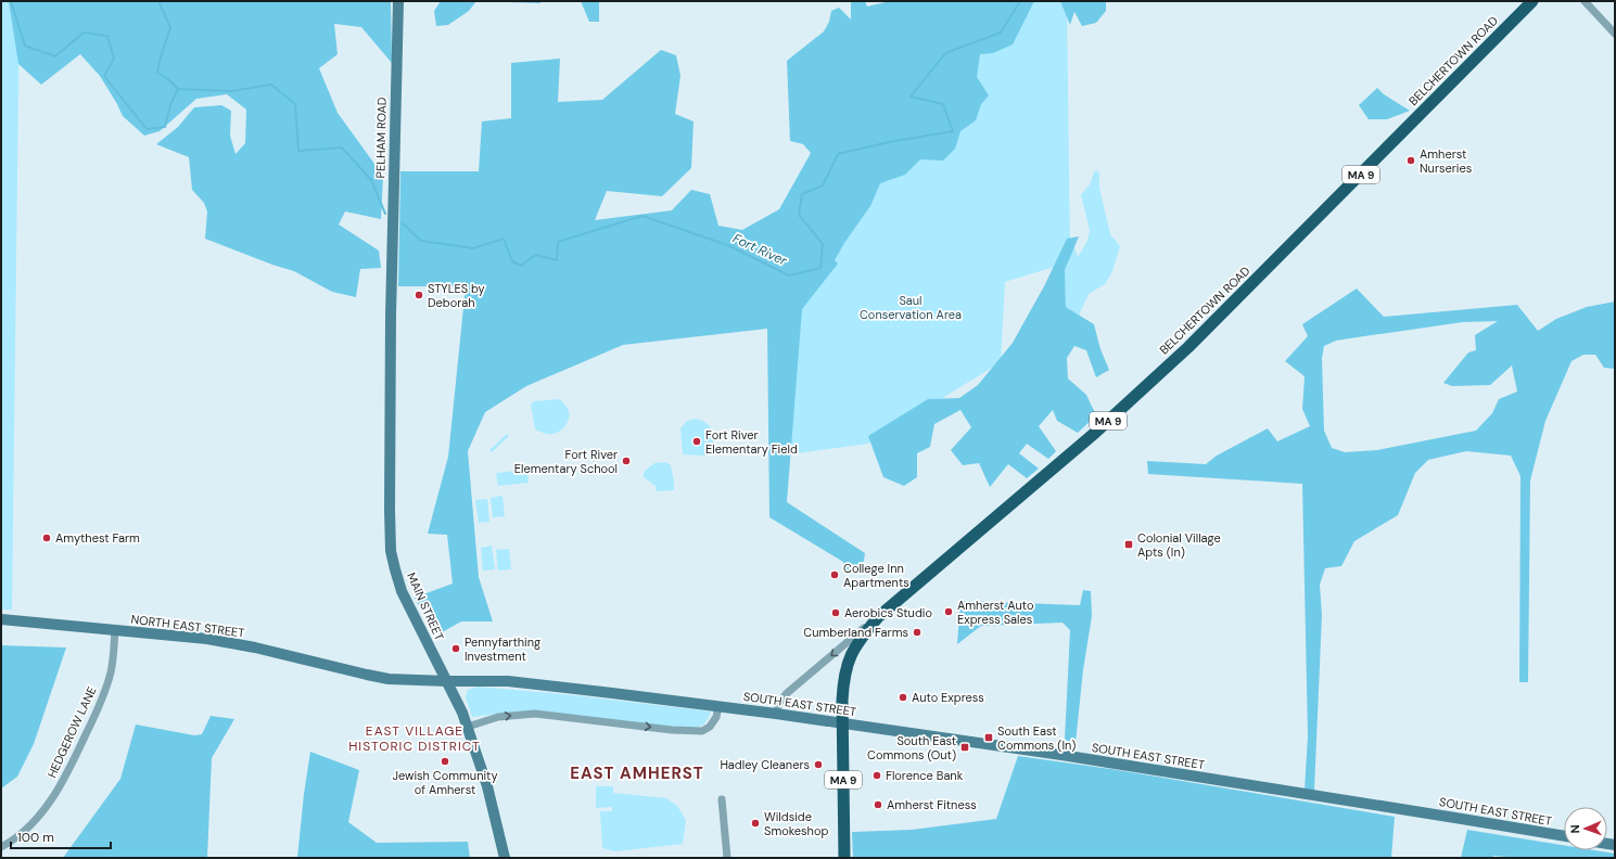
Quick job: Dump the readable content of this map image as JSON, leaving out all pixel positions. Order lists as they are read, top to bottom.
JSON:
{
  "streets": {
    "highway": ["BELCHERTOWN ROAD", "MA 9"],
    "main road": [
      "PELHAM ROAD",
      "MAIN STREET",
      "NORTH EAST STREET",
      "SOUTH EAST STREET"
    ],
    "street": ["HEDGEROW LANE"]
  },
  "crossings": [
    ["BELCHERTOWN ROAD", "MA 9"],
    ["BELCHERTOWN ROAD", "SOUTH EAST STREET"],
    ["PELHAM ROAD", "MAIN STREET"],
    ["MA 9", "SOUTH EAST STREET"],
    ["MAIN STREET", "NORTH EAST STREET"],
    ["MAIN STREET", "SOUTH EAST STREET"],
    ["NORTH EAST STREET", "SOUTH EAST STREET"],
    ["NORTH EAST STREET", "HEDGEROW LANE"]
  ],
  "districts": ["EAST VILLAGE HISTORIC DISTRICT", "EAST AMHERST"],
  "water": ["Fort River"],
  "parks": ["Saul Conservation Area"],
  "places": {
    "other": [
      "Amherst Nurseries",
      "STYLES by Deborah",
      "Fort River Elementary Field",
      "Fort River Elementary School",
      "Amythest Farm",
      "College Inn Apartments",
      "Amherst Auto Express Sales",
      "Aerobics Studio",
      "Cumberland Farms",
      "Pennyfarthing Investment",
      "Auto Express",
      "Jewish Community of Amherst",
      "Hadley Cleaners",
      "Florence Bank",
      "Amherst Fitness",
      "Wildside Smokeshop"
    ],
    "transit": ["Colonial Village Apts (In)", "South East Commons (In)", "South East Commons (Out)"]
  },
  "scale_bar": "100 m",
  "north": "left"
}
